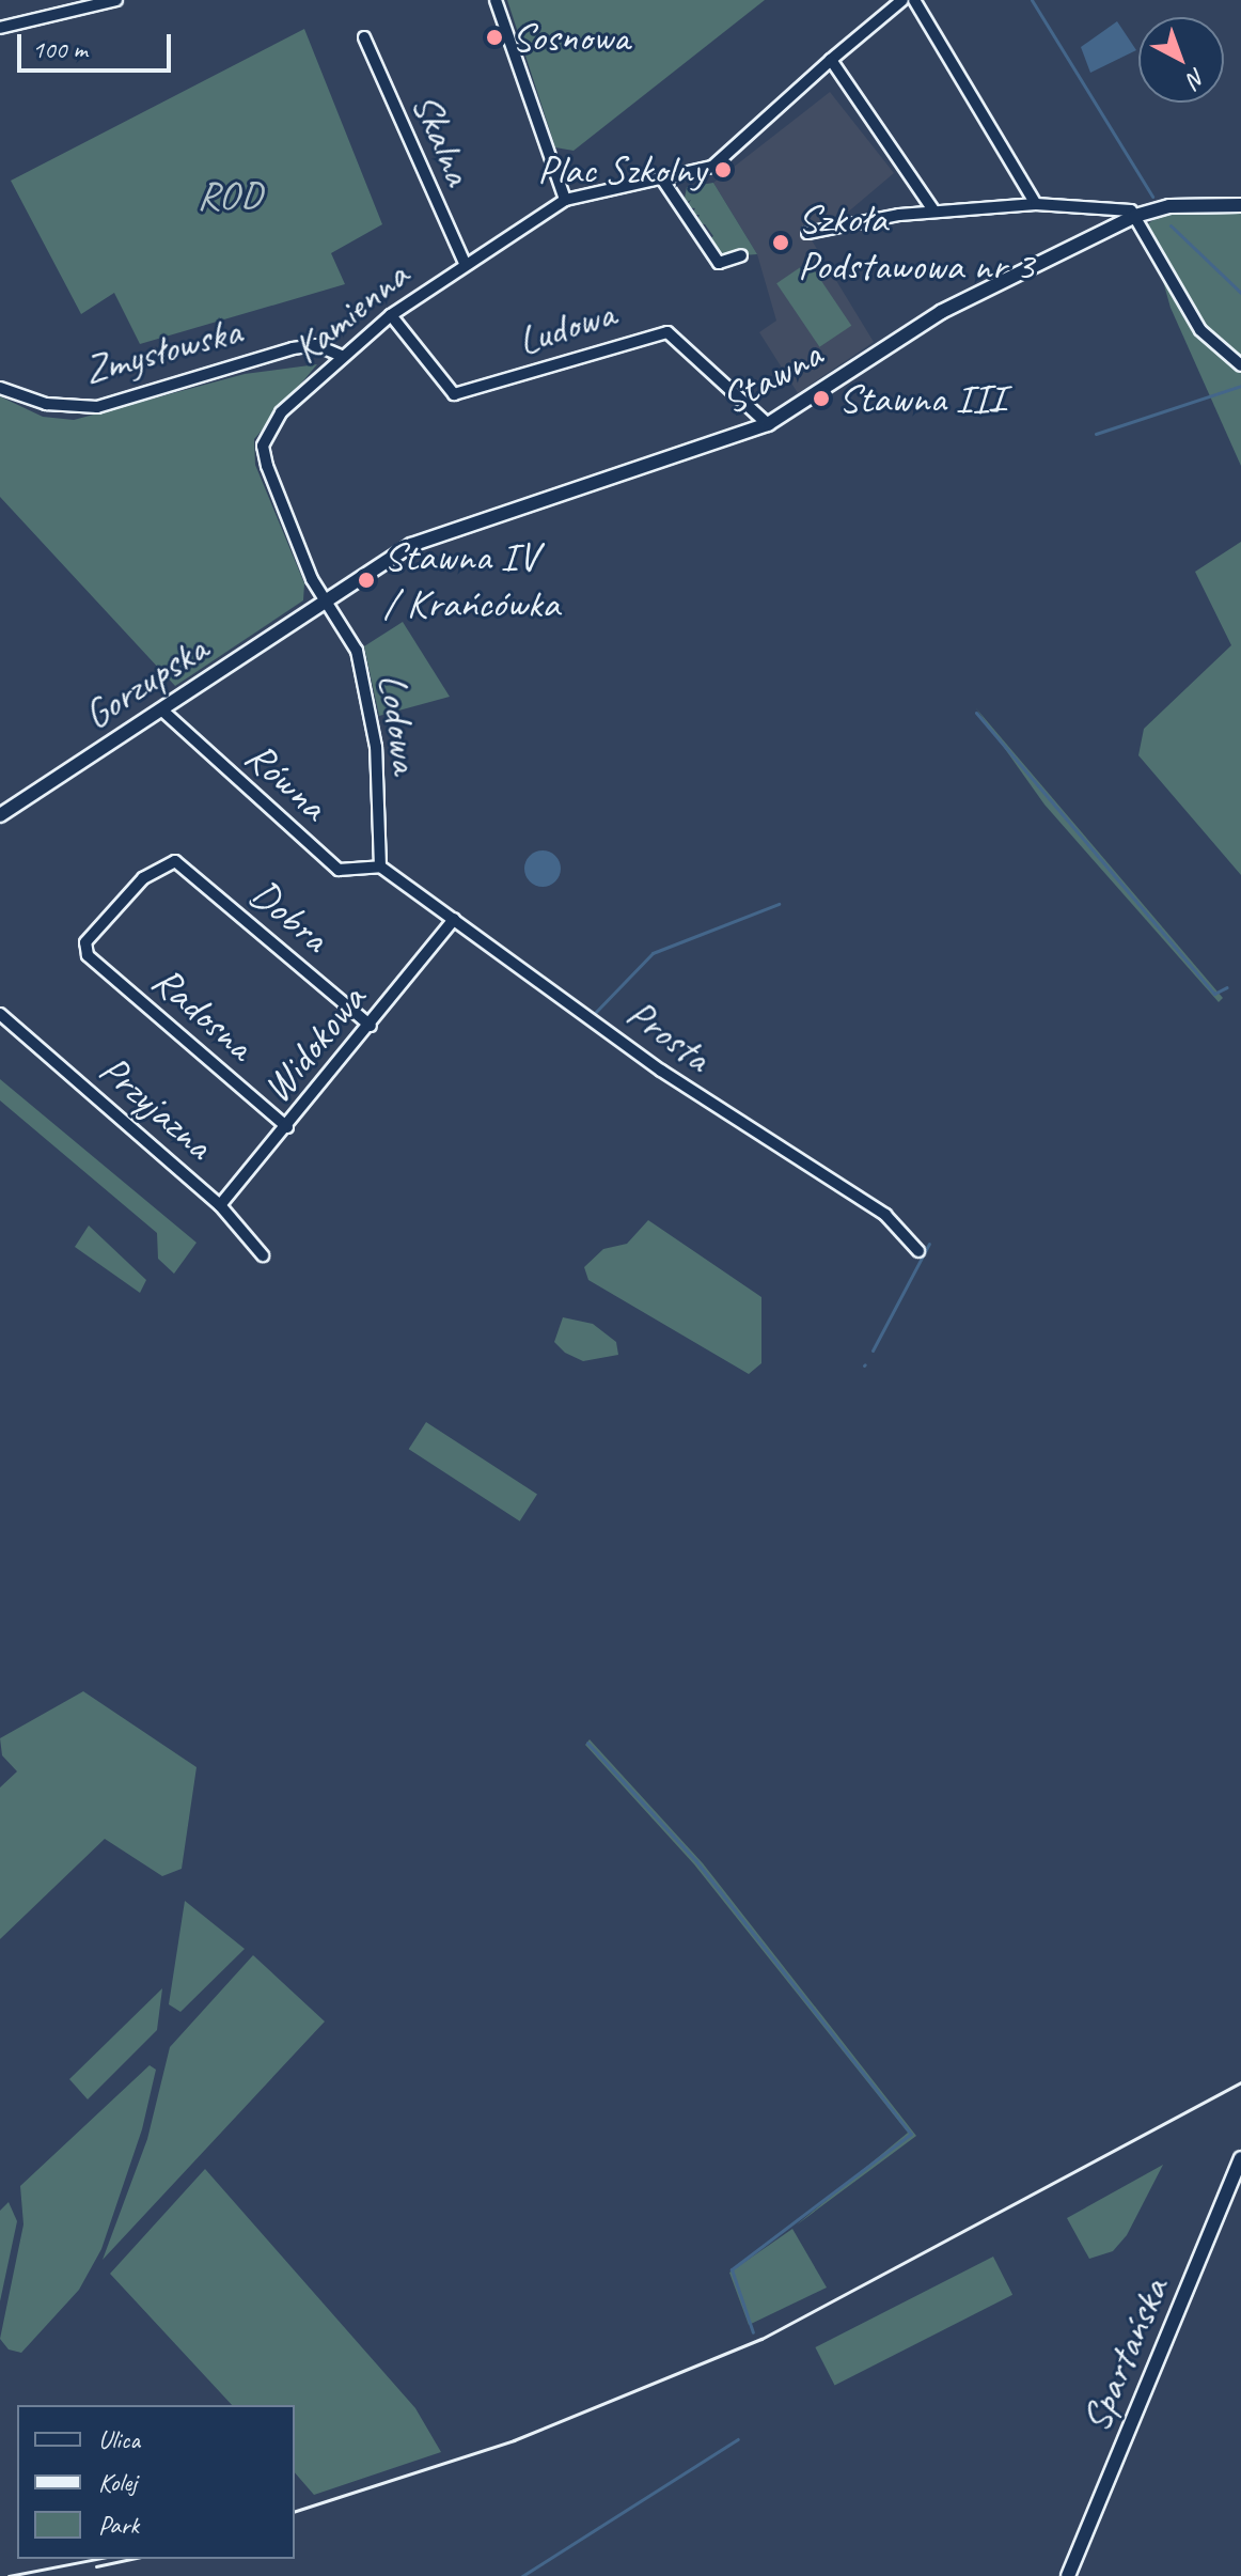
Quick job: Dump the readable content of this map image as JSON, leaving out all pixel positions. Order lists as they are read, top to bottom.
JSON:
{
  "streets": {
    "street": [
      "Skalna",
      "Kamienna",
      "Ludowa",
      "Zmysłowska",
      "Stawna",
      "Gorzupska",
      "Lodowa",
      "Równa",
      "Dobra",
      "Radosna",
      "Prosta",
      "Widokowa",
      "Przyjazna",
      "Spartańska"
    ]
  },
  "crossings": [
    ["Skalna", "Kamienna"],
    ["Kamienna", "Ludowa"],
    ["Kamienna", "Zmysłowska"],
    ["Kamienna", "Stawna"],
    ["Kamienna", "Gorzupska"],
    ["Kamienna", "Lodowa"],
    ["Ludowa", "Stawna"],
    ["Stawna", "Gorzupska"],
    ["Stawna", "Lodowa"],
    ["Gorzupska", "Lodowa"],
    ["Gorzupska", "Równa"],
    ["Lodowa", "Równa"],
    ["Lodowa", "Prosta"],
    ["Równa", "Prosta"],
    ["Dobra", "Radosna"],
    ["Dobra", "Widokowa"],
    ["Radosna", "Widokowa"],
    ["Prosta", "Widokowa"],
    ["Widokowa", "Przyjazna"]
  ],
  "parks": ["ROD"],
  "places": [
    "Sosnowa",
    "Plac Szkolny",
    "Szkoła Podstawowa nr 3",
    "Stawna III",
    "Stawna IV / Krańcówka"
  ],
  "legend": ["Ulica", "Kolej", "Park"],
  "scale_bar": "100 m",
  "north": "bottom right"
}
